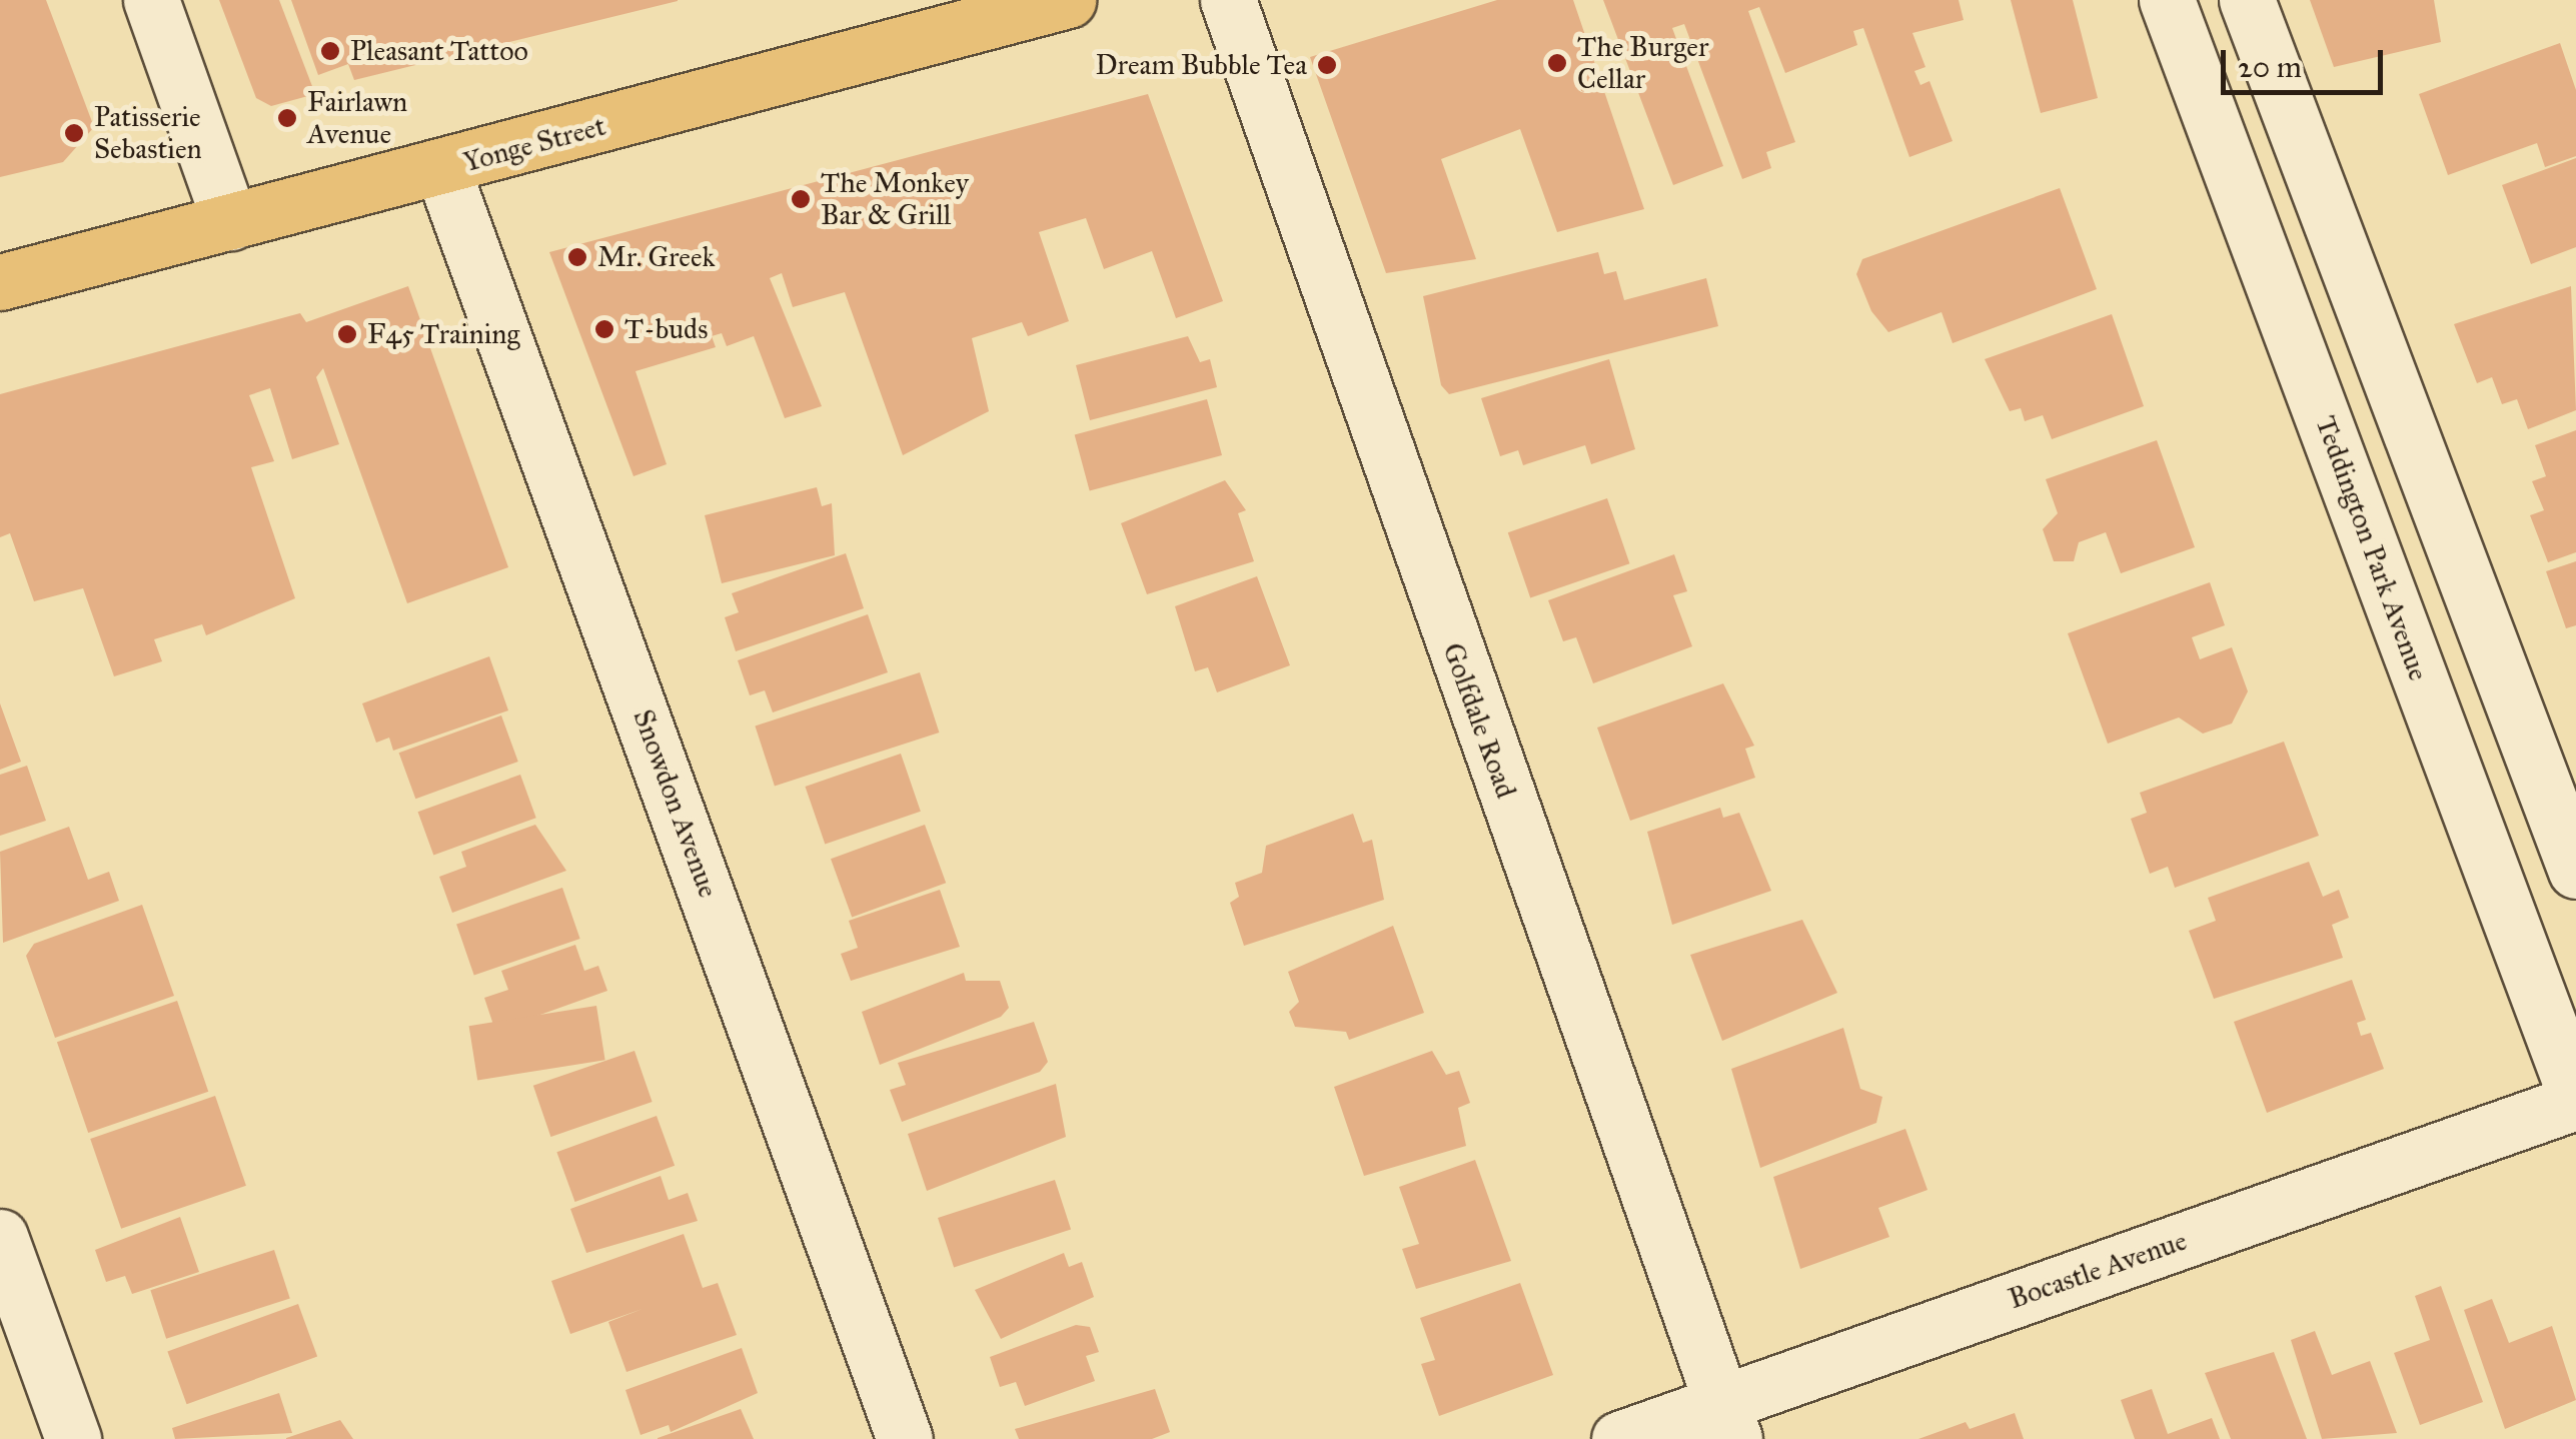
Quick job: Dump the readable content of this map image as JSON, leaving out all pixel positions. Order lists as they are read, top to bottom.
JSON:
{
  "streets": {
    "main road": ["Yonge Street"],
    "street": [
      "Teddington Park Avenue",
      "Golfdale Road",
      "Snowdon Avenue",
      "Bocastle Avenue"
    ]
  },
  "crossings": [
    ["Yonge Street", "Snowdon Avenue"],
    ["Teddington Park Avenue", "Bocastle Avenue"],
    ["Golfdale Road", "Bocastle Avenue"]
  ],
  "places": [
    "Pleasant Tattoo",
    "The Burger Cellar",
    "Dream Bubble Tea",
    "Fairlawn Avenue",
    "Patisserie Sebastien",
    "The Monkey Bar & Grill",
    "Mr. Greek",
    "T-buds",
    "F45 Training"
  ],
  "scale_bar": "20 m"
}
